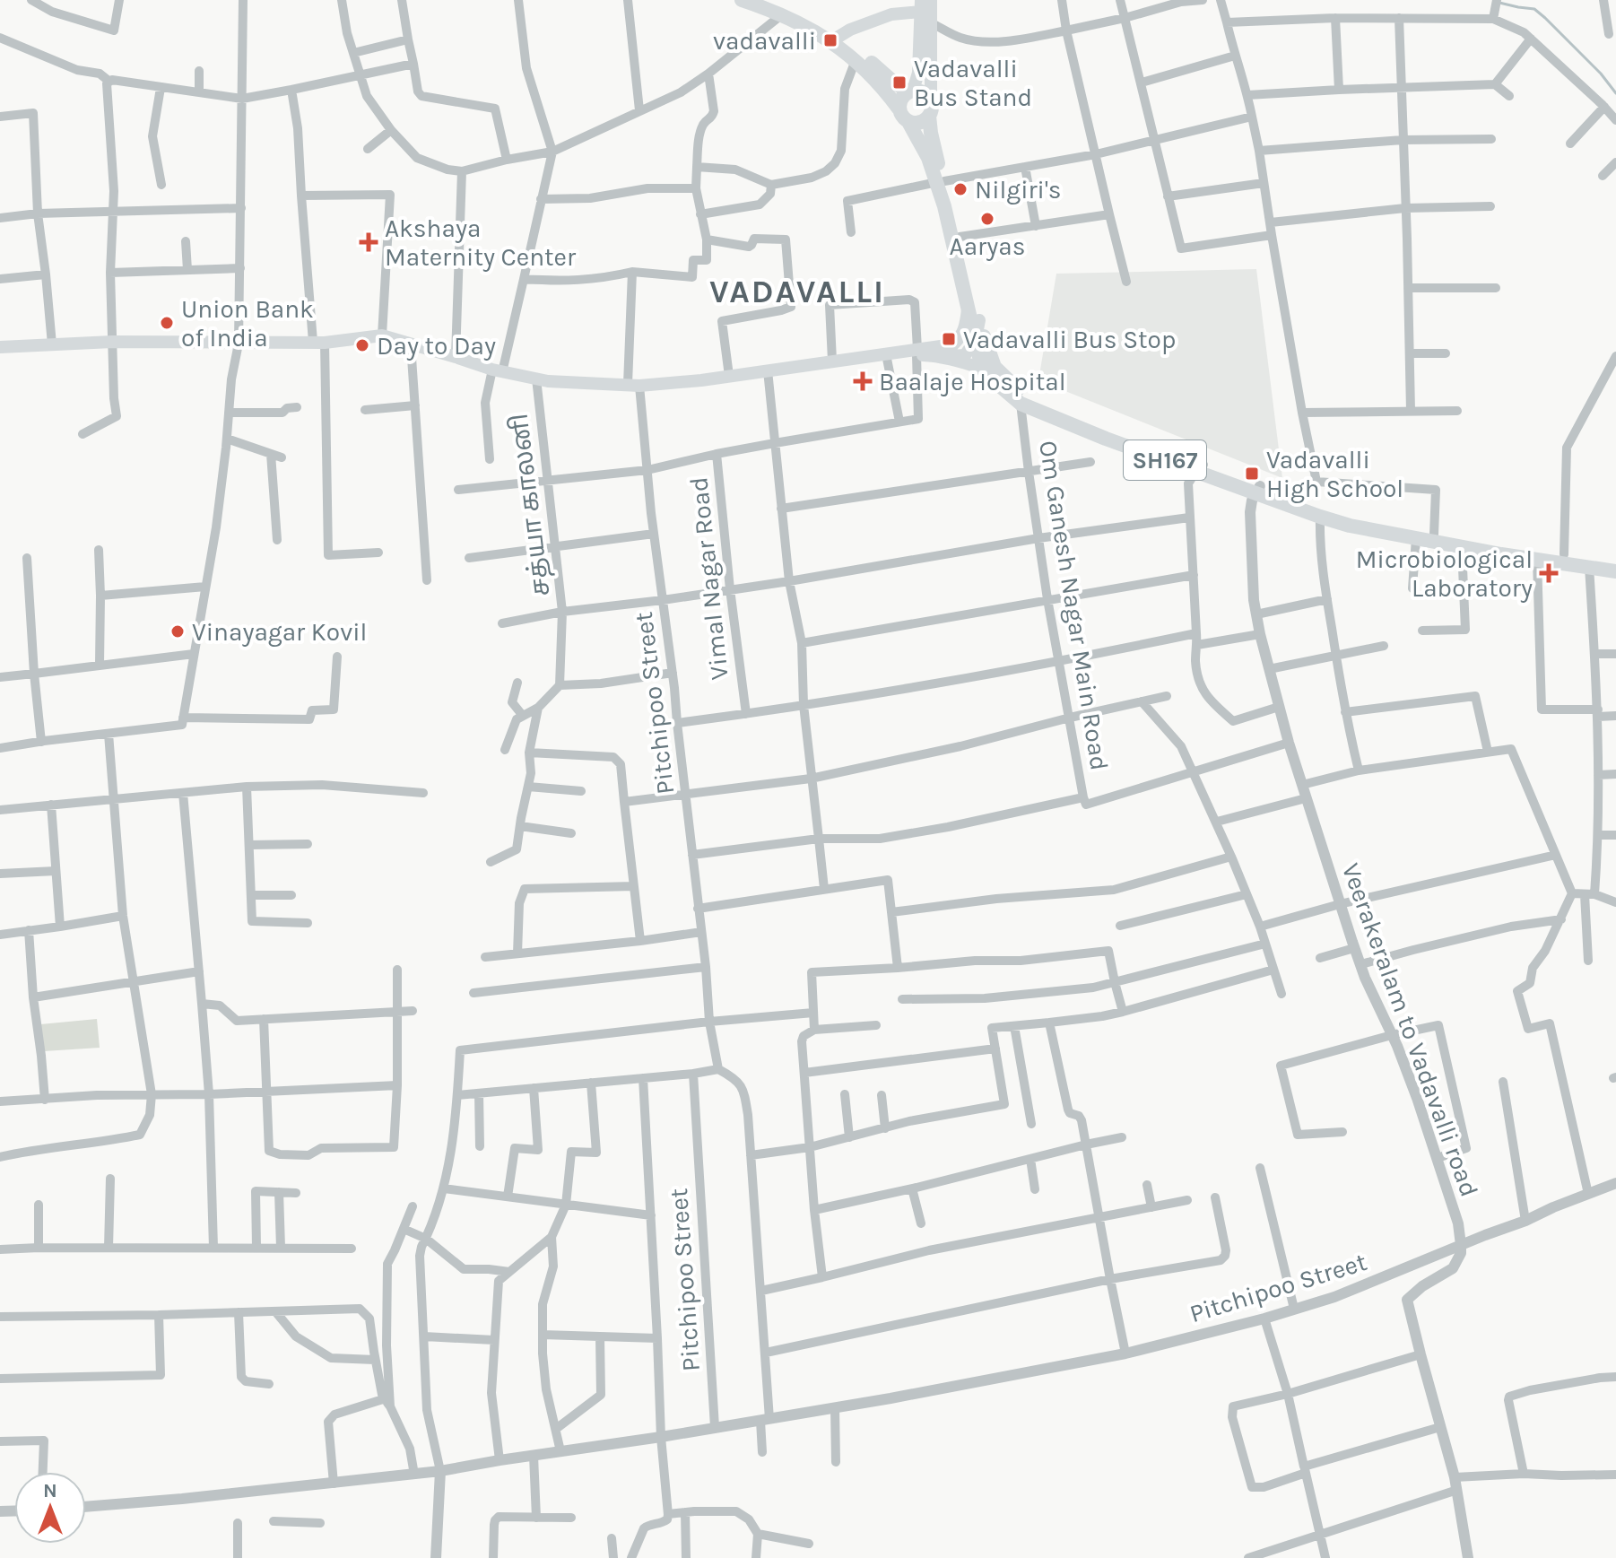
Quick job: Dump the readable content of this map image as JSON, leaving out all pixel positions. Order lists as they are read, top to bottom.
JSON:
{
  "streets": {
    "main road": ["SH167"],
    "street": [
      "சத்யா காலனி",
      "Vimal Nagar Road",
      "Om Ganesh Nagar Main Road",
      "Pitchipoo Street",
      "Veerakeralam to Vadavalli road"
    ]
  },
  "crossings": [
    ["SH167", "Om Ganesh Nagar Main Road"],
    ["SH167", "Veerakeralam to Vadavalli road"],
    ["சத்யா காலனி", "Vimal Nagar Road"],
    ["சத்யா காலனி", "Om Ganesh Nagar Main Road"],
    ["சத்யா காலனி", "Pitchipoo Street"],
    ["Om Ganesh Nagar Main Road", "Pitchipoo Street"],
    ["Pitchipoo Street", "Veerakeralam to Vadavalli road"]
  ],
  "districts": ["VADAVALLI"],
  "places": {
    "transit": [
      "vadavalli",
      "Vadavalli Bus Stand",
      "Vadavalli Bus Stop",
      "Vadavalli High School"
    ],
    "other": [
      "Nilgiri's",
      "Aaryas",
      "Union Bank of India",
      "Day to Day",
      "Vinayagar Kovil"
    ],
    "health": ["Akshaya Maternity Center", "Baalaje Hospital", "Microbiological Laboratory"]
  },
  "north": "top"
}
